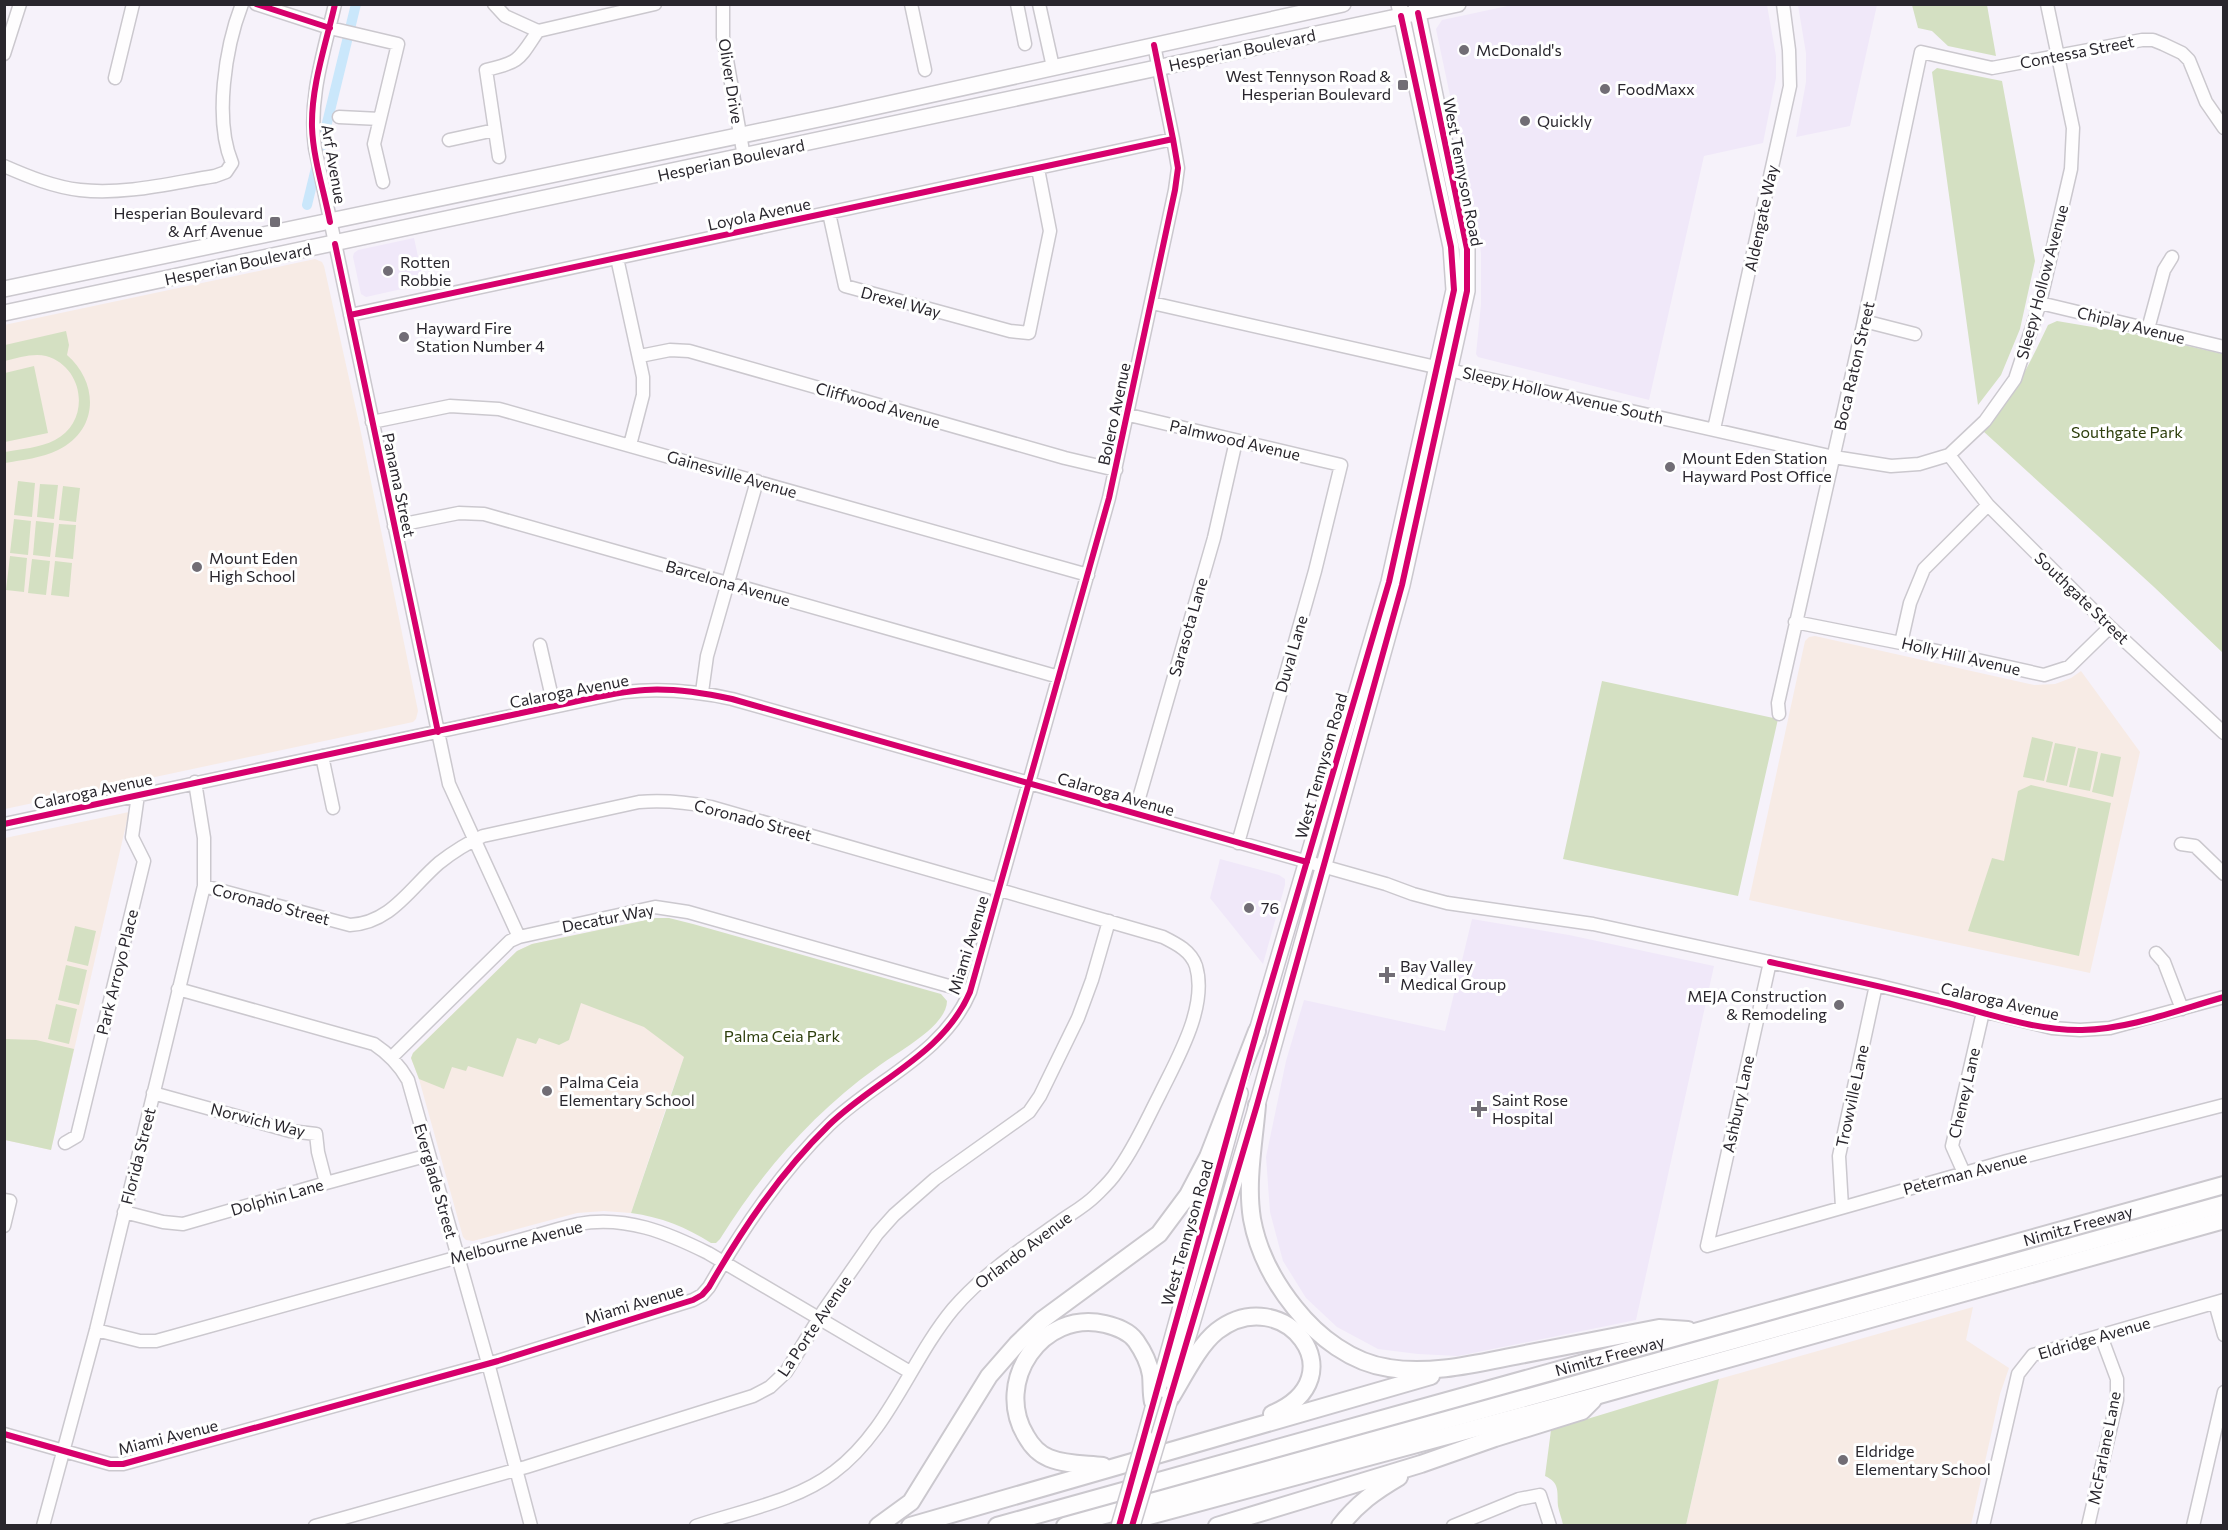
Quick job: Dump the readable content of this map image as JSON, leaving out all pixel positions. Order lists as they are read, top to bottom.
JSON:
{
  "streets": {
    "highway": ["Nimitz Freeway"],
    "main road": ["Hesperian Boulevard", "West Tennyson Road"],
    "street": [
      "Contessa Street",
      "Oliver Drive",
      "Arf Avenue",
      "Loyola Avenue",
      "Aldengate Way",
      "Sleepy Hollow Avenue",
      "Drexel Way",
      "Chiplay Avenue",
      "Boca Raton Street",
      "Sleepy Hollow Avenue South",
      "Cliffwood Avenue",
      "Bolero Avenue",
      "Palmwood Avenue",
      "Gainesville Avenue",
      "Panama Street",
      "Barcelona Avenue",
      "Southgate Street",
      "Sarasota Lane",
      "Duval Lane",
      "Holly Hill Avenue",
      "Calaroga Avenue",
      "Coronado Street",
      "Decatur Way",
      "Miami Avenue",
      "Park Arroyo Place",
      "Cheney Lane",
      "Trowville Lane",
      "Ashbury Lane",
      "Norwich Way",
      "Florida Street",
      "Peterman Avenue",
      "Everglade Street",
      "Dolphin Lane",
      "Melbourne Avenue",
      "Orlando Avenue",
      "La Porte Avenue",
      "Eldridge Avenue",
      "McFarlane Lane"
    ]
  },
  "crossings": [
    ["Hesperian Boulevard", "Oliver Drive"],
    ["Hesperian Boulevard", "Arf Avenue"],
    ["Hesperian Boulevard", "West Tennyson Road"],
    ["Hesperian Boulevard", "Bolero Avenue"],
    ["Hesperian Boulevard", "Panama Street"],
    ["Contessa Street", "Sleepy Hollow Avenue"],
    ["Contessa Street", "Boca Raton Street"],
    ["Arf Avenue", "Panama Street"],
    ["West Tennyson Road", "Sleepy Hollow Avenue South"],
    ["West Tennyson Road", "Calaroga Avenue"],
    ["Loyola Avenue", "Drexel Way"],
    ["Loyola Avenue", "Bolero Avenue"],
    ["Loyola Avenue", "Panama Street"],
    ["Aldengate Way", "Sleepy Hollow Avenue South"],
    ["Sleepy Hollow Avenue", "Chiplay Avenue"],
    ["Sleepy Hollow Avenue", "Boca Raton Street"],
    ["Sleepy Hollow Avenue", "Sleepy Hollow Avenue South"],
    ["Sleepy Hollow Avenue", "Southgate Street"],
    ["Boca Raton Street", "Sleepy Hollow Avenue South"],
    ["Boca Raton Street", "Holly Hill Avenue"],
    ["Sleepy Hollow Avenue South", "Bolero Avenue"],
    ["Cliffwood Avenue", "Bolero Avenue"],
    ["Bolero Avenue", "Palmwood Avenue"],
    ["Bolero Avenue", "Gainesville Avenue"],
    ["Bolero Avenue", "Barcelona Avenue"],
    ["Bolero Avenue", "Calaroga Avenue"],
    ["Bolero Avenue", "Miami Avenue"],
    ["Palmwood Avenue", "Sarasota Lane"],
    ["Palmwood Avenue", "Duval Lane"],
    ["Gainesville Avenue", "Panama Street"],
    ["Panama Street", "Barcelona Avenue"],
    ["Panama Street", "Calaroga Avenue"],
    ["Panama Street", "Coronado Street"],
    ["Panama Street", "Decatur Way"],
    ["Southgate Street", "Holly Hill Avenue"],
    ["Sarasota Lane", "Calaroga Avenue"],
    ["Duval Lane", "Calaroga Avenue"],
    ["Calaroga Avenue", "Miami Avenue"],
    ["Calaroga Avenue", "Park Arroyo Place"],
    ["Calaroga Avenue", "Cheney Lane"],
    ["Calaroga Avenue", "Trowville Lane"],
    ["Calaroga Avenue", "Ashbury Lane"],
    ["Calaroga Avenue", "Florida Street"],
    ["Coronado Street", "Miami Avenue"],
    ["Coronado Street", "Florida Street"],
    ["Coronado Street", "Orlando Avenue"],
    ["Coronado Street", "La Porte Avenue"],
    ["Decatur Way", "Miami Avenue"],
    ["Decatur Way", "Everglade Street"],
    ["Miami Avenue", "Florida Street"],
    ["Miami Avenue", "Everglade Street"],
    ["Miami Avenue", "Melbourne Avenue"],
    ["Cheney Lane", "Peterman Avenue"],
    ["Trowville Lane", "Peterman Avenue"],
    ["Ashbury Lane", "Peterman Avenue"],
    ["Norwich Way", "Florida Street"],
    ["Norwich Way", "Dolphin Lane"],
    ["Florida Street", "Everglade Street"],
    ["Florida Street", "Dolphin Lane"],
    ["Florida Street", "Melbourne Avenue"],
    ["Everglade Street", "Dolphin Lane"],
    ["Everglade Street", "Melbourne Avenue"],
    ["Everglade Street", "La Porte Avenue"],
    ["Melbourne Avenue", "Orlando Avenue"],
    ["Melbourne Avenue", "La Porte Avenue"],
    ["Eldridge Avenue", "McFarlane Lane"]
  ],
  "parks": ["Southgate Park", "Palma Ceia Park"],
  "places": {
    "other": [
      "McDonald's",
      "FoodMaxx",
      "Quickly",
      "Rotten Robbie",
      "Hayward Fire Station Number 4",
      "Mount Eden Station Hayward Post Office",
      "Mount Eden High School",
      "76",
      "MEJA Construction & Remodeling",
      "Palma Ceia Elementary School",
      "Eldridge Elementary School"
    ],
    "transit": ["West Tennyson Road & Hesperian Boulevard", "Hesperian Boulevard & Arf Avenue"],
    "health": ["Bay Valley Medical Group", "Saint Rose Hospital"]
  }
}
